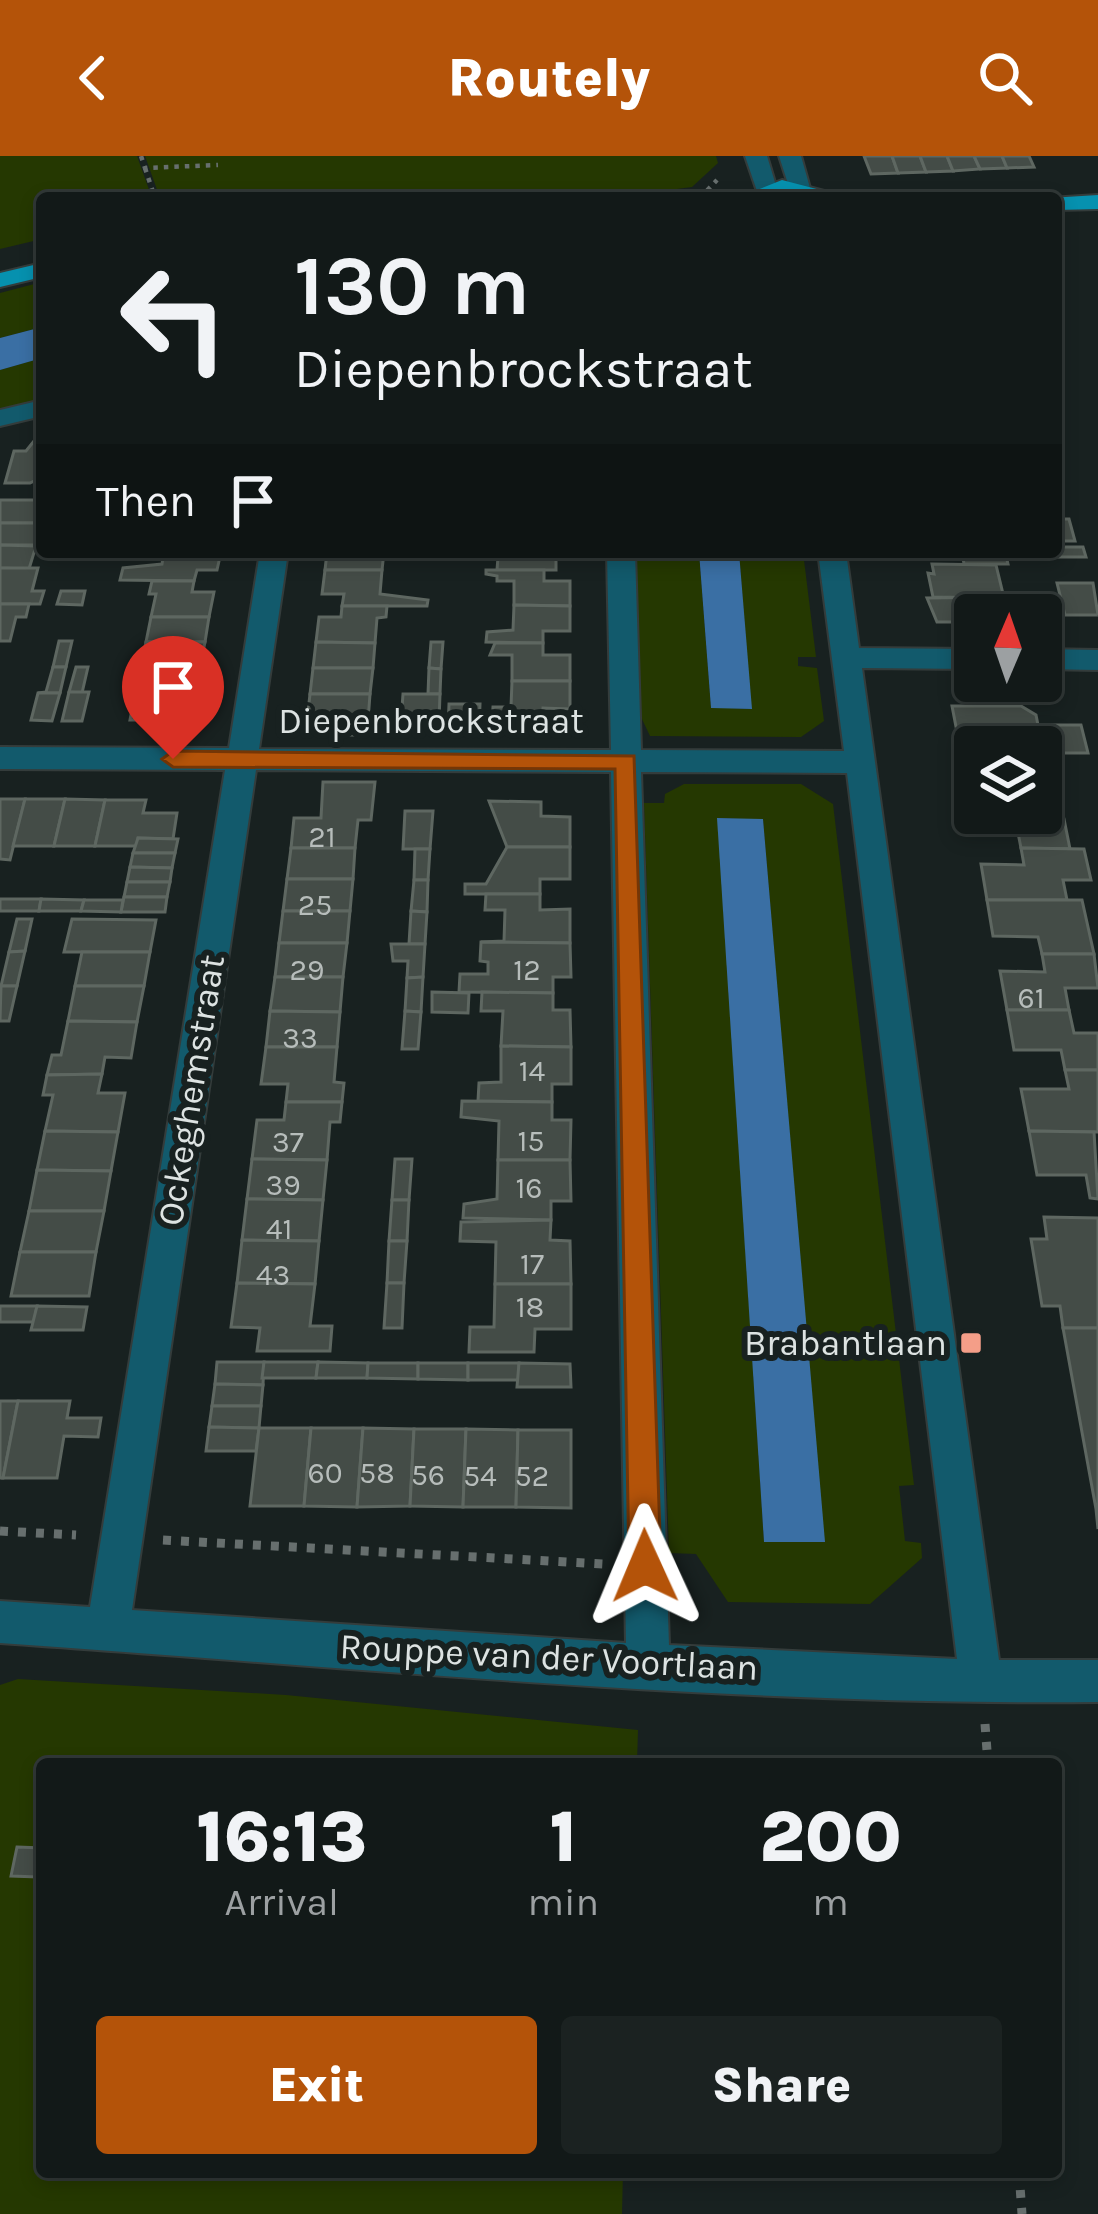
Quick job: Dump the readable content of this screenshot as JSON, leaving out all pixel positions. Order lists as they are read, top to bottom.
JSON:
{
  "streets": {
    "street": ["Diepenbrockstraat", "Ockeghemstraat", "Rouppe van der Voortlaan"]
  },
  "crossings": [
    ["Diepenbrockstraat", "Ockeghemstraat"],
    ["Ockeghemstraat", "Rouppe van der Voortlaan"]
  ],
  "places": {
    "transit": ["Brabantlaan"]
  },
  "house_numbers": [
    "21",
    "25",
    "29",
    "12",
    "61",
    "33",
    "14",
    "15",
    "37",
    "39",
    "16",
    "41",
    "17",
    "43",
    "18",
    "60",
    "58",
    "56",
    "54",
    "52"
  ],
  "north": "top",
  "page": {
    "header": "Routely",
    "turn": ["130 m", "Diepenbrockstraat"],
    "then": "Then",
    "eta": [
      "16:13",
      "Arrival",
      "1",
      "min",
      "200",
      "m"
    ],
    "buttons": ["Exit", "Share"]
  }
}
